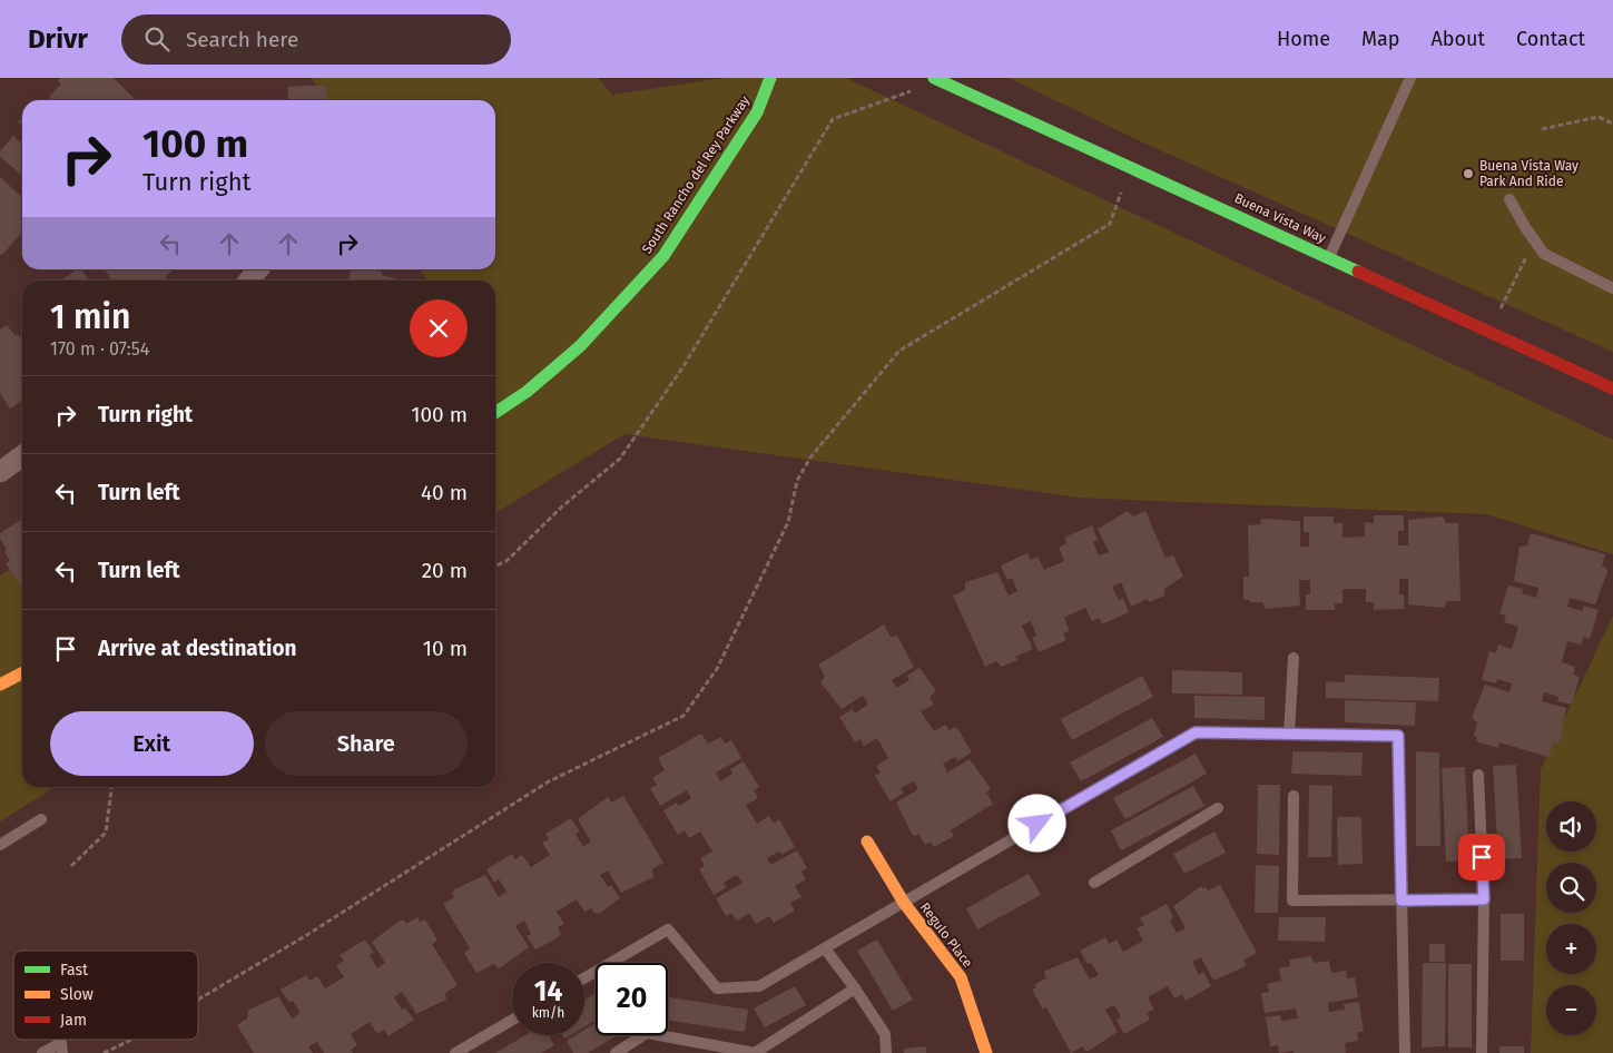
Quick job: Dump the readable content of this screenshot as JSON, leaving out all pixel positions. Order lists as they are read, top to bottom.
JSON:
{
  "streets": {
    "street": ["South Rancho del Rey Parkway", "Buena Vista Way", "Regulo Place"]
  },
  "places": ["Buena Vista Way Park And Ride"],
  "legend": ["Fast", "Slow", "Jam"],
  "page": {
    "header": "Drivr",
    "search": "Search here",
    "nav": [
      "Home",
      "Map",
      "About",
      "Contact"
    ],
    "turn": ["100 m", "Turn right"],
    "heading": ["1 min", "170 m · 07:54"],
    "list": [
      {
        "name": "Turn right",
        "value": "100 m"
      },
      {
        "name": "Turn left",
        "value": "40 m"
      },
      {
        "name": "Turn left",
        "value": "20 m"
      },
      {
        "name": "Arrive at destination",
        "value": "10 m"
      }
    ],
    "buttons": ["Exit", "Share"],
    "map_buttons": ["+", "−"],
    "speed": "14 km/h",
    "limit": "20"
  }
}
